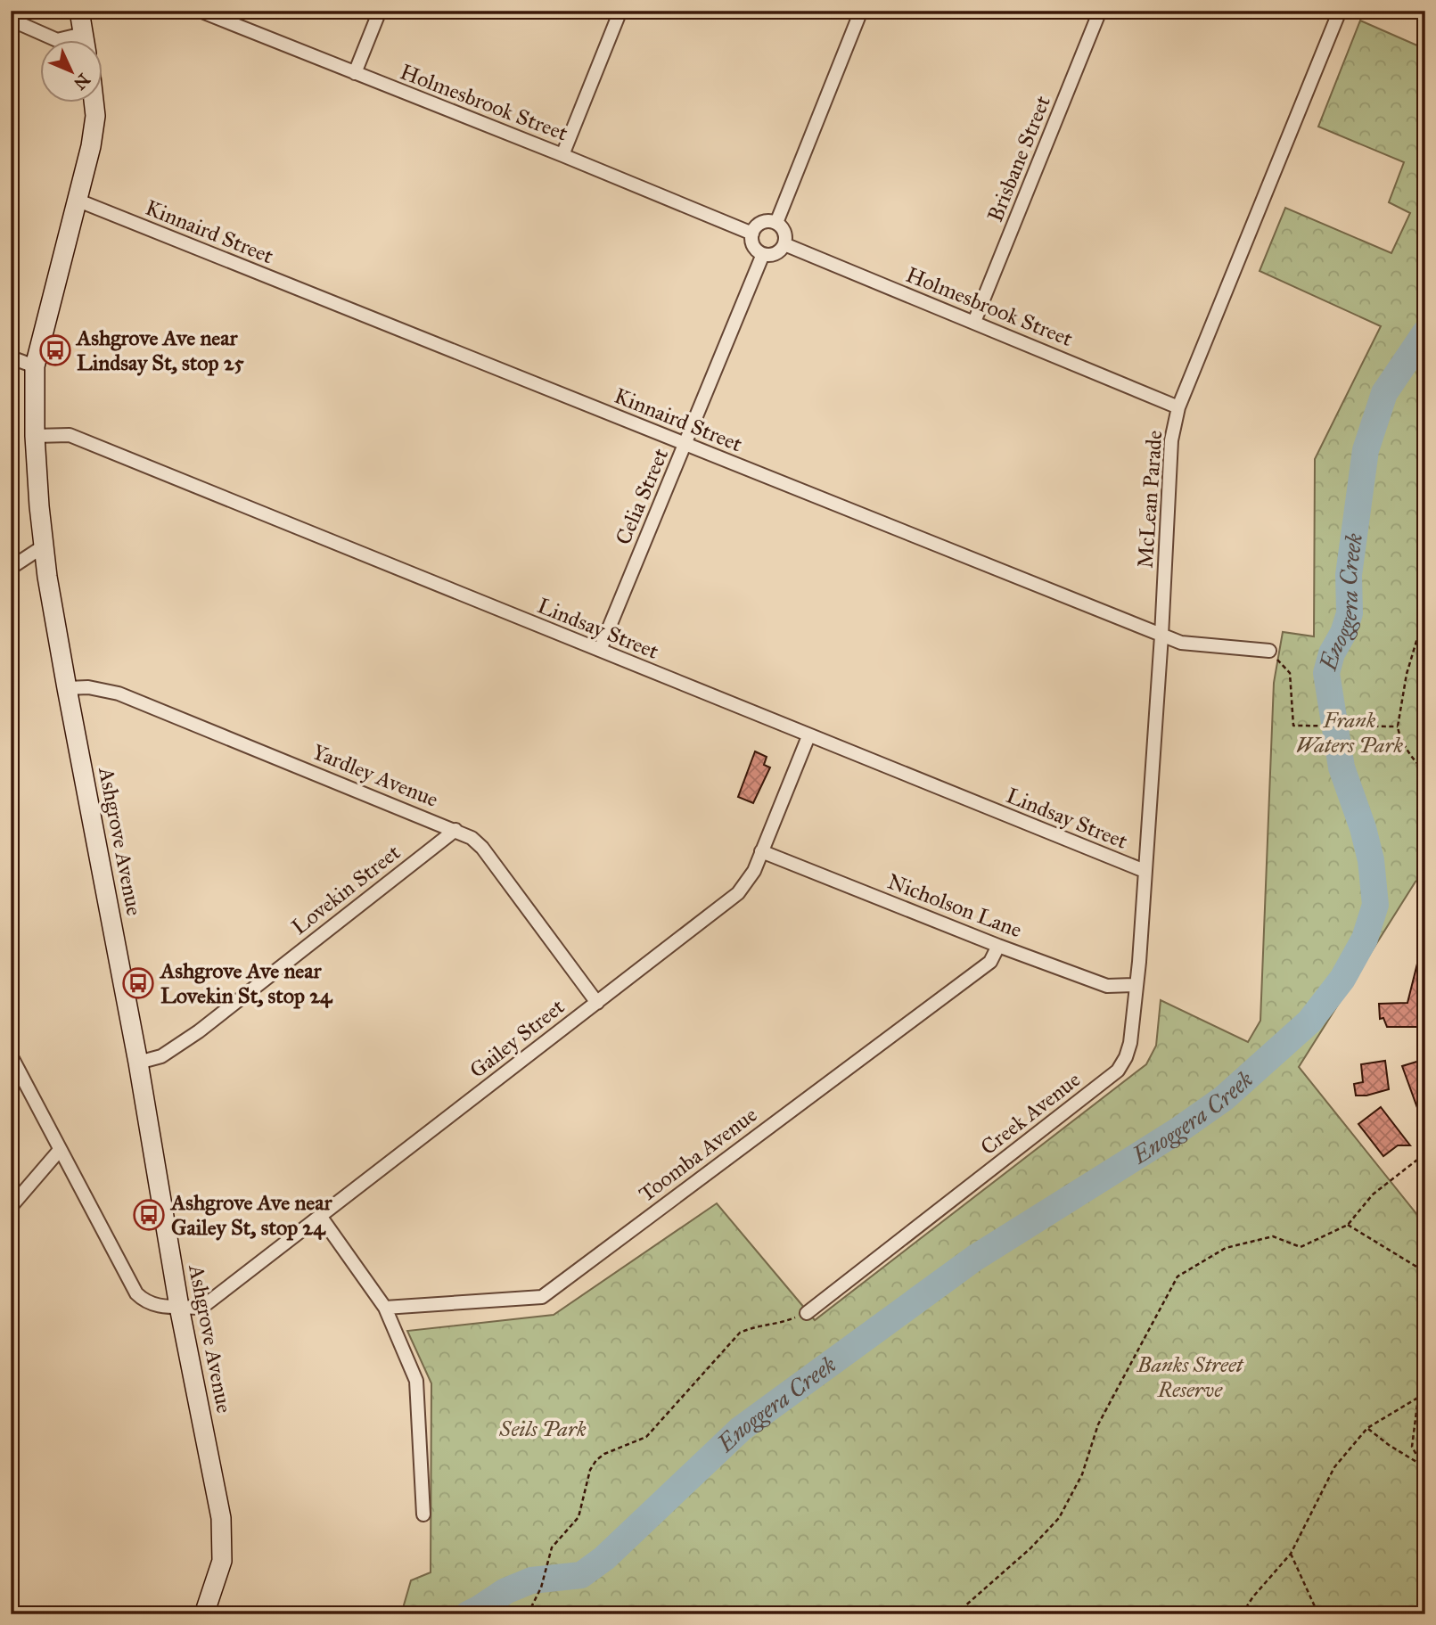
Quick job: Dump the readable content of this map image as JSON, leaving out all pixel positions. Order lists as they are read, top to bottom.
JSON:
{
  "streets": {
    "main road": ["Ashgrove Avenue"],
    "street": [
      "Holmesbrook Street",
      "Brisbane Street",
      "Kinnaird Street",
      "Celia Street",
      "McLean Parade",
      "Lindsay Street",
      "Yardley Avenue",
      "Lovekin Street",
      "Nicholson Lane",
      "Gailey Street",
      "Creek Avenue",
      "Toomba Avenue"
    ]
  },
  "crossings": [
    ["Holmesbrook Street", "Brisbane Street"],
    ["Holmesbrook Street", "Celia Street"],
    ["Holmesbrook Street", "McLean Parade"],
    ["Kinnaird Street", "Celia Street"],
    ["Kinnaird Street", "McLean Parade"],
    ["Kinnaird Street", "Ashgrove Avenue"],
    ["Celia Street", "Lindsay Street"],
    ["McLean Parade", "Lindsay Street"],
    ["McLean Parade", "Creek Avenue"],
    ["Lindsay Street", "Ashgrove Avenue"],
    ["Lindsay Street", "Gailey Street"],
    ["Lindsay Street", "Creek Avenue"],
    ["Yardley Avenue", "Ashgrove Avenue"],
    ["Yardley Avenue", "Lovekin Street"],
    ["Yardley Avenue", "Gailey Street"],
    ["Ashgrove Avenue", "Lovekin Street"],
    ["Ashgrove Avenue", "Gailey Street"],
    ["Nicholson Lane", "Gailey Street"],
    ["Nicholson Lane", "Creek Avenue"],
    ["Nicholson Lane", "Toomba Avenue"]
  ],
  "water": ["Enoggera Creek"],
  "parks": ["Frank Waters Park", "Banks Street Reserve", "Seils Park"],
  "places": {
    "bus stop": ["Ashgrove Ave near Lindsay St, stop 25", "Ashgrove Ave near Lovekin St, stop 24", "Ashgrove Ave near Gailey St, stop 24"]
  },
  "north": "bottom right"
}
